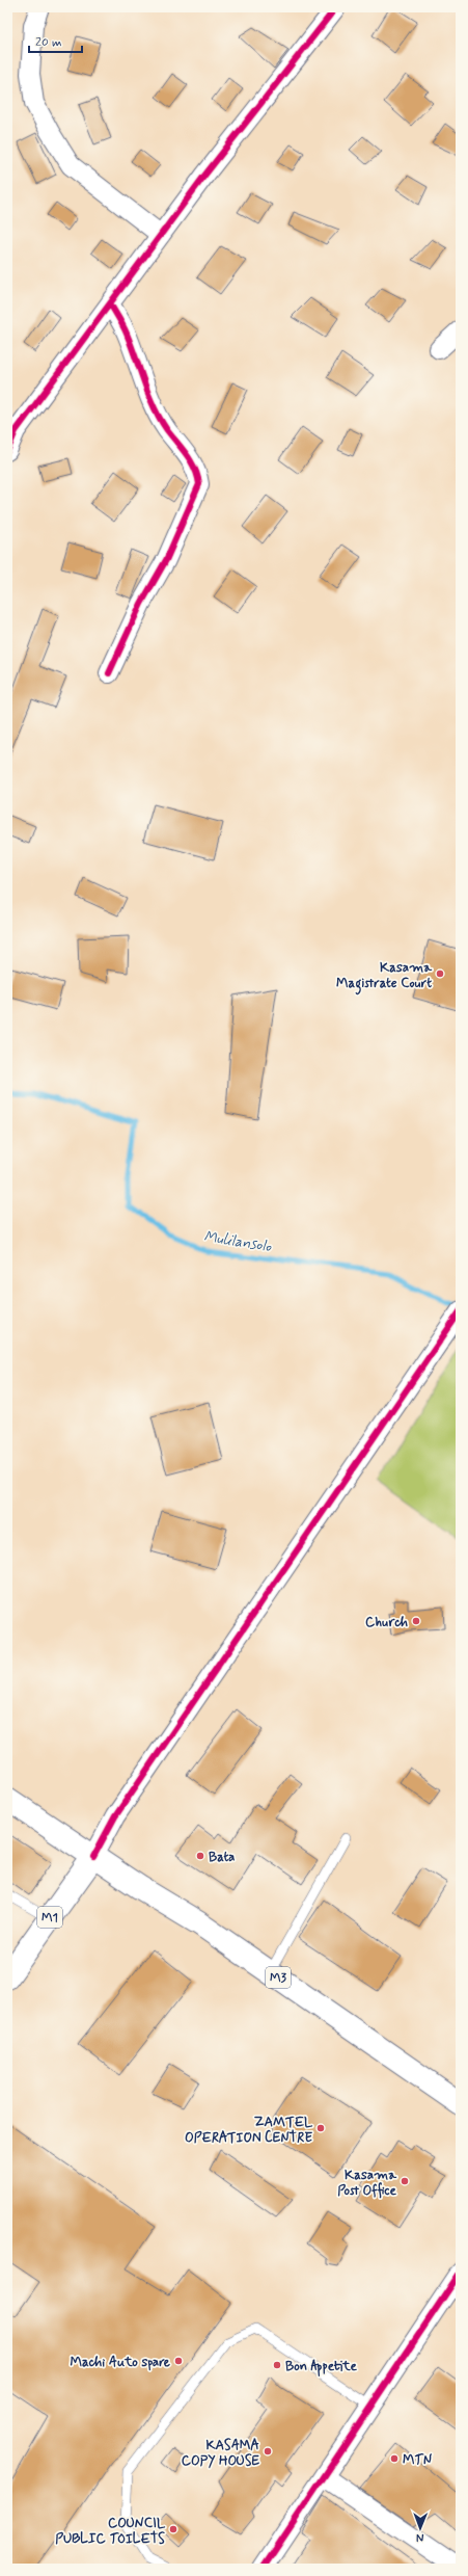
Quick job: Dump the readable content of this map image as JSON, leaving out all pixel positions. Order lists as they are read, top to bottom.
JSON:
{
  "streets": {
    "main road": ["M1", "M3"]
  },
  "crossings": [
    ["M1", "M3"]
  ],
  "water": ["Mulilansolo"],
  "places": [
    "Kasama Magistrate Court",
    "Church",
    "Bata",
    "ZAMTEL OPERATION CENTRE",
    "Kasama Post Office",
    "Machi Auto spare",
    "Bon Appetite",
    "KASAMA COPY HOUSE",
    "MTN",
    "COUNCIL PUBLIC TOILETS"
  ],
  "scale_bar": "20 m",
  "north": "bottom"
}
